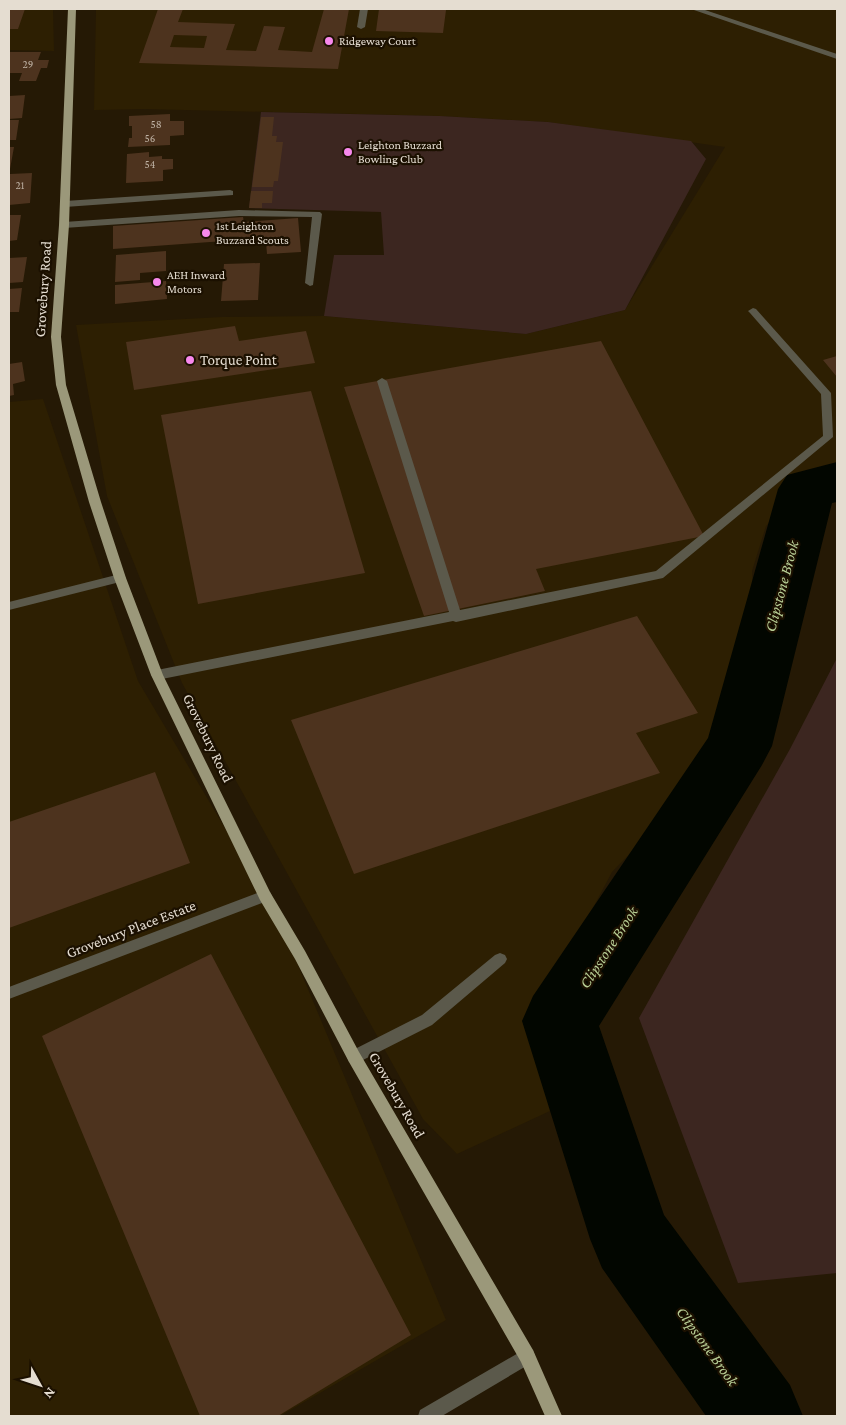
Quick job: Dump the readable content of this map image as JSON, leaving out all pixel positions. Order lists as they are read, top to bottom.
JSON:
{
  "streets": {
    "main road": ["Grovebury Road"],
    "street": ["Grovebury Place Estate"]
  },
  "crossings": [
    ["Grovebury Road", "Grovebury Place Estate"]
  ],
  "water": ["Clipstone Brook"],
  "places": [
    "Ridgeway Court",
    "Leighton Buzzard Bowling Club",
    "1st Leighton Buzzard Scouts",
    "AEH Inward Motors",
    "Torque Point"
  ],
  "house_numbers": [
    "29",
    "58",
    "56",
    "54",
    "21"
  ],
  "north": "bottom right"
}
